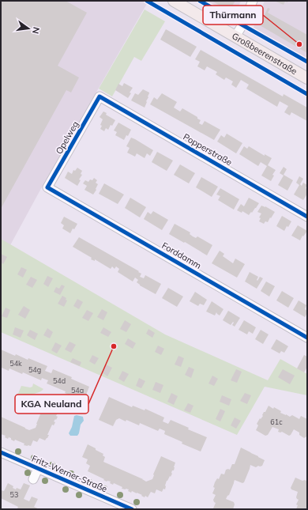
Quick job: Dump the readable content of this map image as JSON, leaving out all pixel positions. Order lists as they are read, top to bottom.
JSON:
{
  "streets": {
    "main road": ["Großbeerenstraße"],
    "street": [
      "Opelweg",
      "Popperstraße",
      "Forddamm",
      "Fritz-Werner-Straße"
    ]
  },
  "crossings": [
    ["Opelweg", "Popperstraße"],
    ["Opelweg", "Forddamm"]
  ],
  "places": ["Thürmann", "KGA Neuland"],
  "house_numbers": [
    "54k",
    "54g",
    "54d",
    "54a",
    "61c",
    "53"
  ],
  "north": "right"
}
